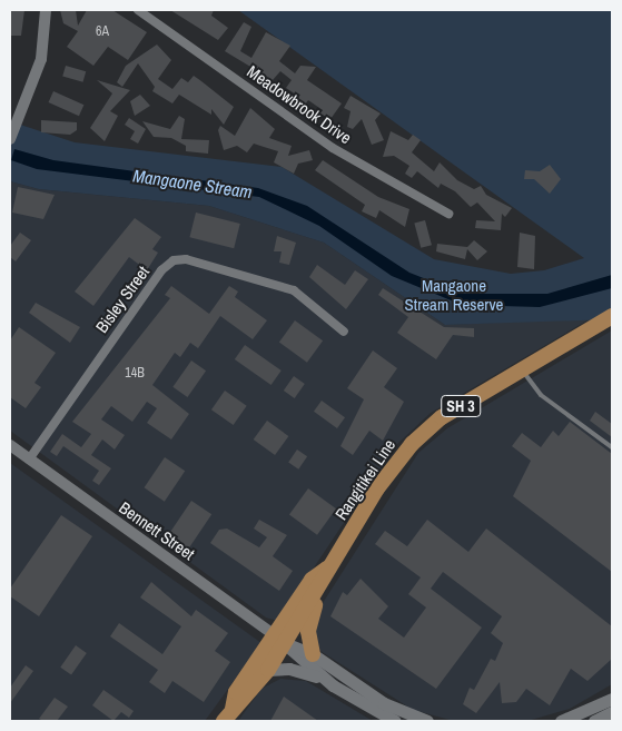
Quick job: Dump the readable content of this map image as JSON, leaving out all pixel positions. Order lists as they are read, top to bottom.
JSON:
{
  "streets": {
    "highway": ["SH 3", "Rangitikei Line"],
    "street": ["Meadowbrook Drive", "Bisley Street", "Bennett Street"]
  },
  "crossings": [
    ["Bisley Street", "Bennett Street"],
    ["Rangitikei Line", "Bennett Street"]
  ],
  "water": ["Mangaone Stream"],
  "parks": ["Mangaone Stream Reserve"],
  "house_numbers": ["6A", "14B"]
}
